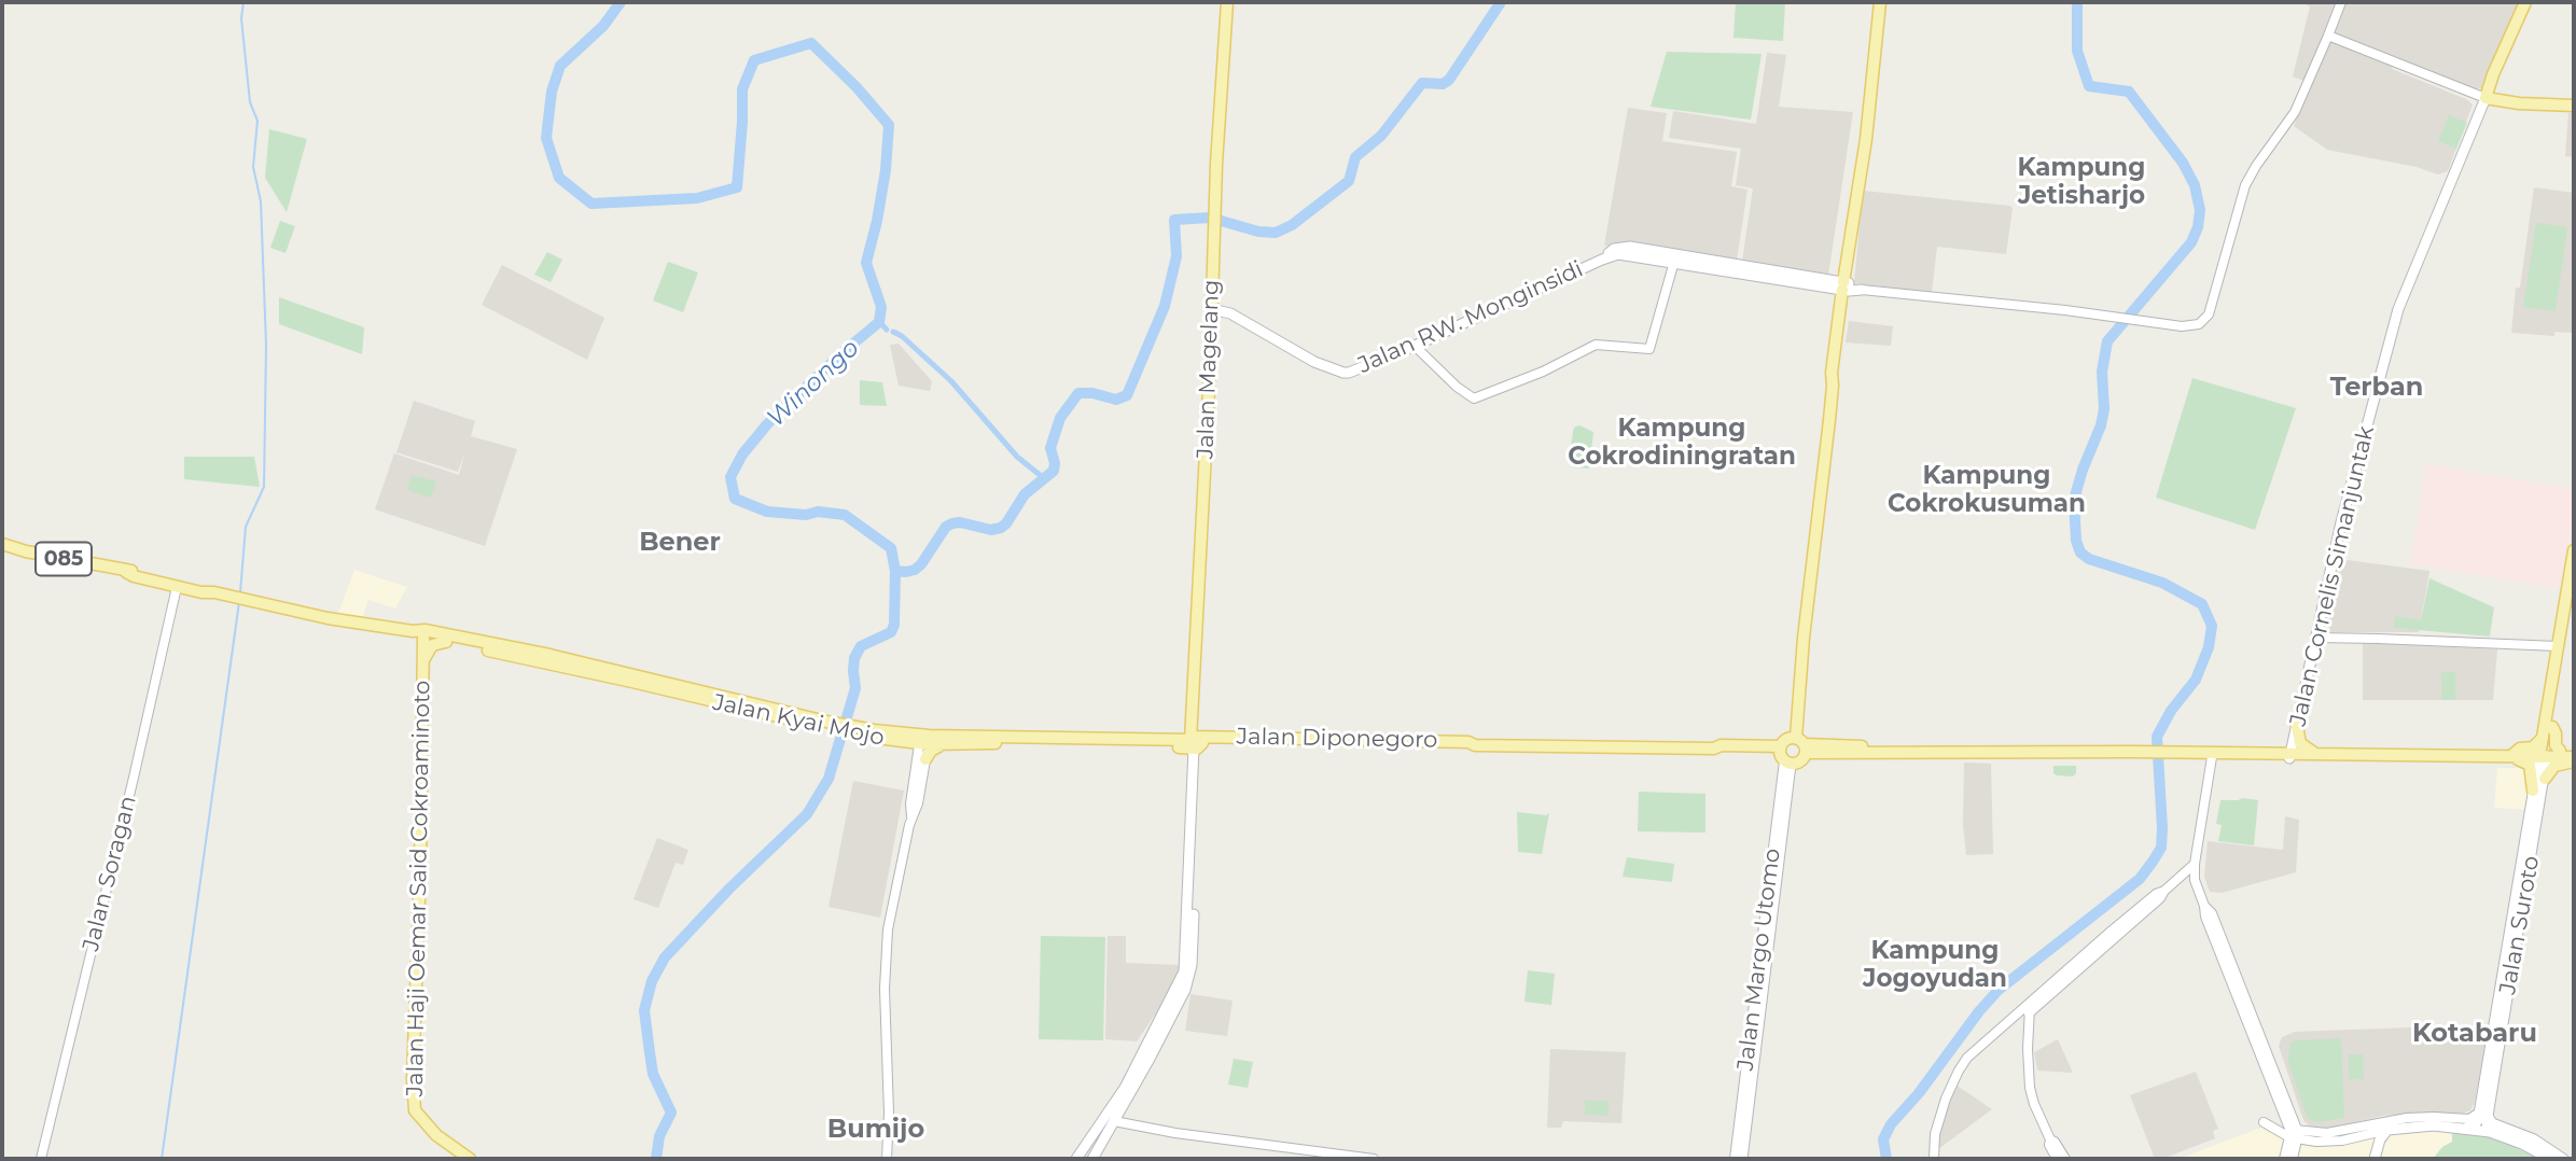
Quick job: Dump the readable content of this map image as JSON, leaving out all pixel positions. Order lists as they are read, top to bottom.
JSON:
{
  "streets": {
    "main road": [
      "Jalan RW. Monginsidi",
      "Jalan Magelang",
      "085",
      "Jalan Cornelis Simanjuntak",
      "Jalan Kyai Mojo",
      "Jalan Diponegoro",
      "Jalan Haji Oemar Said Cokroaminoto",
      "Jalan Suroto",
      "Jalan Margo Utomo"
    ],
    "street": ["Jalan Soragan"]
  },
  "crossings": [
    ["Jalan RW. Monginsidi", "Jalan Magelang"],
    ["Jalan Magelang", "Jalan Kyai Mojo"],
    ["Jalan Magelang", "Jalan Diponegoro"],
    ["085", "Jalan Kyai Mojo"],
    ["Jalan Kyai Mojo", "Jalan Diponegoro"],
    ["Jalan Kyai Mojo", "Jalan Haji Oemar Said Cokroaminoto"],
    ["Jalan Diponegoro", "Jalan Margo Utomo"]
  ],
  "districts": [
    "Kampung Jetisharjo",
    "Terban",
    "Kampung Cokrodiningratan",
    "Kampung Cokrokusuman",
    "Bener",
    "Kampung Jogoyudan",
    "Kotabaru",
    "Bumijo"
  ],
  "water": ["Winongo"]
}
